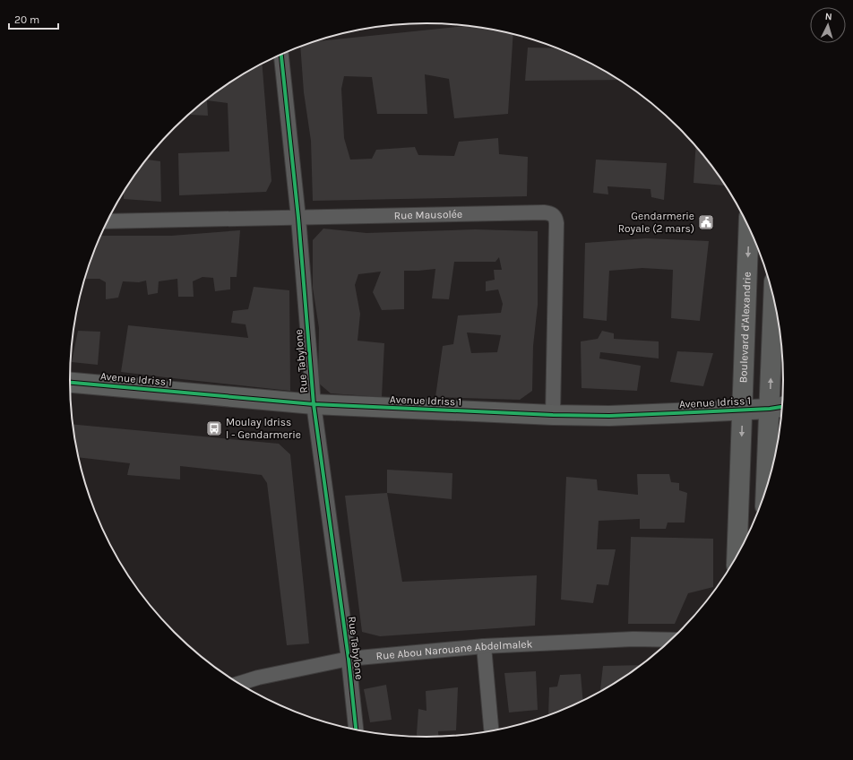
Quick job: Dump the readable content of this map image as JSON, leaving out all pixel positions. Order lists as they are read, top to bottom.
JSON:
{
  "streets": {
    "street": [
      "Rue Mausolée",
      "Boulevard d'Alexandrie",
      "Rue Tabylone",
      "Avenue Idriss 1",
      "Rue Abou Narouane Abdelmalek"
    ]
  },
  "crossings": [
    ["Rue Mausolée", "Rue Tabylone"],
    ["Rue Mausolée", "Avenue Idriss 1"],
    ["Boulevard d'Alexandrie", "Avenue Idriss 1"],
    ["Rue Tabylone", "Avenue Idriss 1"],
    ["Rue Tabylone", "Rue Abou Narouane Abdelmalek"]
  ],
  "places": {
    "public building": ["Gendarmerie Royale (2 mars)"],
    "bus stop": ["Moulay Idriss I - Gendarmerie"]
  },
  "scale_bar": "20 m",
  "north": "top"
}
